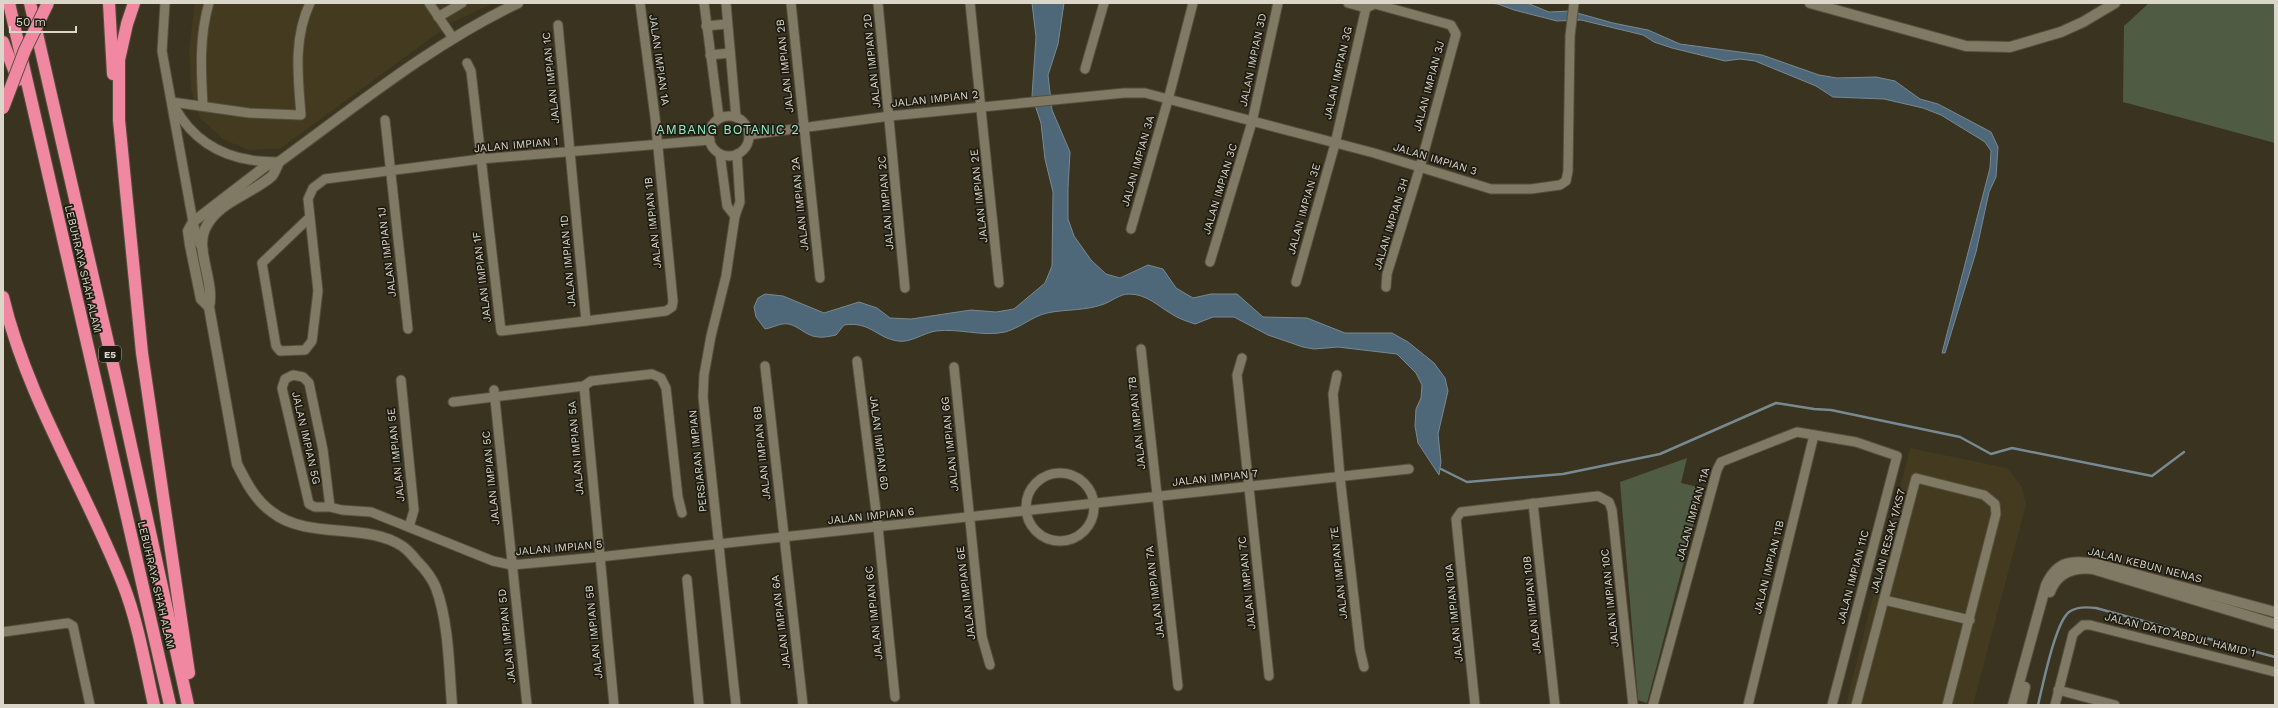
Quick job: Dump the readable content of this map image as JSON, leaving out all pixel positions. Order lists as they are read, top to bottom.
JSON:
{
  "streets": {
    "highway": ["LEBUHRAYA SHAH ALAM", "E5"],
    "street": [
      "JALAN IMPIAN 1A",
      "JALAN IMPIAN 3D",
      "JALAN IMPIAN 2D",
      "JALAN IMPIAN 2B",
      "JALAN IMPIAN 3G",
      "JALAN IMPIAN 1C",
      "JALAN IMPIAN 3J",
      "JALAN IMPIAN 2",
      "JALAN IMPIAN 1",
      "JALAN IMPIAN 3",
      "JALAN IMPIAN 3A",
      "JALAN IMPIAN 3C",
      "JALAN IMPIAN 2E",
      "JALAN IMPIAN 2C",
      "JALAN IMPIAN 2A",
      "JALAN IMPIAN 3E",
      "JALAN IMPIAN 1B",
      "JALAN IMPIAN 3H",
      "JALAN IMPIAN 1J",
      "JALAN IMPIAN 1D",
      "JALAN IMPIAN 1F",
      "JALAN IMPIAN 7B",
      "JALAN IMPIAN 5G",
      "JALAN IMPIAN 6D",
      "JALAN IMPIAN 6G",
      "JALAN IMPIAN 5A",
      "JALAN IMPIAN 6B",
      "JALAN IMPIAN 5E",
      "PERSIARAN IMPIAN",
      "JALAN IMPIAN 5C",
      "JALAN IMPIAN 7",
      "JALAN IMPIAN 11A",
      "JALAN IMPIAN 6",
      "JALAN RESAK 1/KS7",
      "JALAN IMPIAN 5",
      "JALAN KEBUN NENAS",
      "JALAN IMPIAN 11B",
      "JALAN IMPIAN 7E",
      "JALAN IMPIAN 11C",
      "JALAN IMPIAN 7C",
      "JALAN IMPIAN 7A",
      "JALAN IMPIAN 6E",
      "JALAN IMPIAN 10C",
      "JALAN IMPIAN 10B",
      "JALAN IMPIAN 6C",
      "JALAN IMPIAN 10A",
      "JALAN IMPIAN 6A",
      "JALAN IMPIAN 5B",
      "JALAN DATO ABDUL HAMID 1",
      "JALAN IMPIAN 5D"
    ]
  },
  "crossings": [
    ["JALAN IMPIAN 1A", "JALAN IMPIAN 1"],
    ["JALAN IMPIAN 1A", "JALAN IMPIAN 1B"],
    ["JALAN IMPIAN 3D", "JALAN IMPIAN 3"],
    ["JALAN IMPIAN 3D", "JALAN IMPIAN 3C"],
    ["JALAN IMPIAN 2D", "JALAN IMPIAN 2"],
    ["JALAN IMPIAN 2D", "JALAN IMPIAN 2C"],
    ["JALAN IMPIAN 2B", "JALAN IMPIAN 2"],
    ["JALAN IMPIAN 2B", "JALAN IMPIAN 2A"],
    ["JALAN IMPIAN 3G", "JALAN IMPIAN 3J"],
    ["JALAN IMPIAN 3G", "JALAN IMPIAN 3"],
    ["JALAN IMPIAN 3G", "JALAN IMPIAN 3E"],
    ["JALAN IMPIAN 1C", "JALAN IMPIAN 1"],
    ["JALAN IMPIAN 1C", "JALAN IMPIAN 1D"],
    ["JALAN IMPIAN 3J", "JALAN IMPIAN 3"],
    ["JALAN IMPIAN 3J", "JALAN IMPIAN 3H"],
    ["JALAN IMPIAN 2", "JALAN IMPIAN 1"],
    ["JALAN IMPIAN 2", "JALAN IMPIAN 3"],
    ["JALAN IMPIAN 2", "JALAN IMPIAN 2E"],
    ["JALAN IMPIAN 2", "JALAN IMPIAN 2C"],
    ["JALAN IMPIAN 2", "JALAN IMPIAN 2A"],
    ["JALAN IMPIAN 2", "PERSIARAN IMPIAN"],
    ["JALAN IMPIAN 1", "JALAN IMPIAN 1B"],
    ["JALAN IMPIAN 1", "JALAN IMPIAN 1J"],
    ["JALAN IMPIAN 1", "JALAN IMPIAN 1D"],
    ["JALAN IMPIAN 1", "JALAN IMPIAN 1F"],
    ["JALAN IMPIAN 1", "PERSIARAN IMPIAN"],
    ["JALAN IMPIAN 3", "JALAN IMPIAN 3A"],
    ["JALAN IMPIAN 3", "JALAN IMPIAN 3C"],
    ["JALAN IMPIAN 3", "JALAN IMPIAN 3E"],
    ["JALAN IMPIAN 3", "JALAN IMPIAN 3H"],
    ["JALAN IMPIAN 1B", "JALAN IMPIAN 1D"],
    ["JALAN IMPIAN 1D", "JALAN IMPIAN 1F"],
    ["JALAN IMPIAN 7B", "JALAN IMPIAN 7"],
    ["JALAN IMPIAN 7B", "JALAN IMPIAN 7A"],
    ["JALAN IMPIAN 5G", "JALAN IMPIAN 5"],
    ["JALAN IMPIAN 6D", "JALAN IMPIAN 6"],
    ["JALAN IMPIAN 6D", "JALAN IMPIAN 6C"],
    ["JALAN IMPIAN 6G", "JALAN IMPIAN 6"],
    ["JALAN IMPIAN 6G", "JALAN IMPIAN 6E"],
    ["JALAN IMPIAN 5A", "JALAN IMPIAN 5"],
    ["JALAN IMPIAN 5A", "JALAN IMPIAN 5B"],
    ["JALAN IMPIAN 6B", "JALAN IMPIAN 6"],
    ["JALAN IMPIAN 6B", "JALAN IMPIAN 6A"],
    ["JALAN IMPIAN 5E", "JALAN IMPIAN 5"],
    ["PERSIARAN IMPIAN", "JALAN IMPIAN 6"],
    ["PERSIARAN IMPIAN", "JALAN IMPIAN 5"],
    ["JALAN IMPIAN 5C", "JALAN IMPIAN 5"],
    ["JALAN IMPIAN 5C", "JALAN IMPIAN 5D"],
    ["JALAN IMPIAN 7", "JALAN IMPIAN 6"],
    ["JALAN IMPIAN 7", "JALAN IMPIAN 7E"],
    ["JALAN IMPIAN 7", "JALAN IMPIAN 7C"],
    ["JALAN IMPIAN 7", "JALAN IMPIAN 7A"],
    ["JALAN IMPIAN 11A", "JALAN IMPIAN 11B"],
    ["JALAN IMPIAN 11A", "JALAN IMPIAN 11C"],
    ["JALAN IMPIAN 6", "JALAN IMPIAN 5"],
    ["JALAN IMPIAN 6", "JALAN IMPIAN 6E"],
    ["JALAN IMPIAN 6", "JALAN IMPIAN 6C"],
    ["JALAN IMPIAN 6", "JALAN IMPIAN 6A"],
    ["JALAN IMPIAN 5", "JALAN IMPIAN 5B"],
    ["JALAN IMPIAN 5", "JALAN IMPIAN 5D"],
    ["JALAN IMPIAN 10C", "JALAN IMPIAN 10B"],
    ["JALAN IMPIAN 10C", "JALAN IMPIAN 10A"],
    ["JALAN IMPIAN 10B", "JALAN IMPIAN 10A"]
  ],
  "districts": ["AMBANG BOTANIC 2"],
  "scale_bar": "50 m"
}
